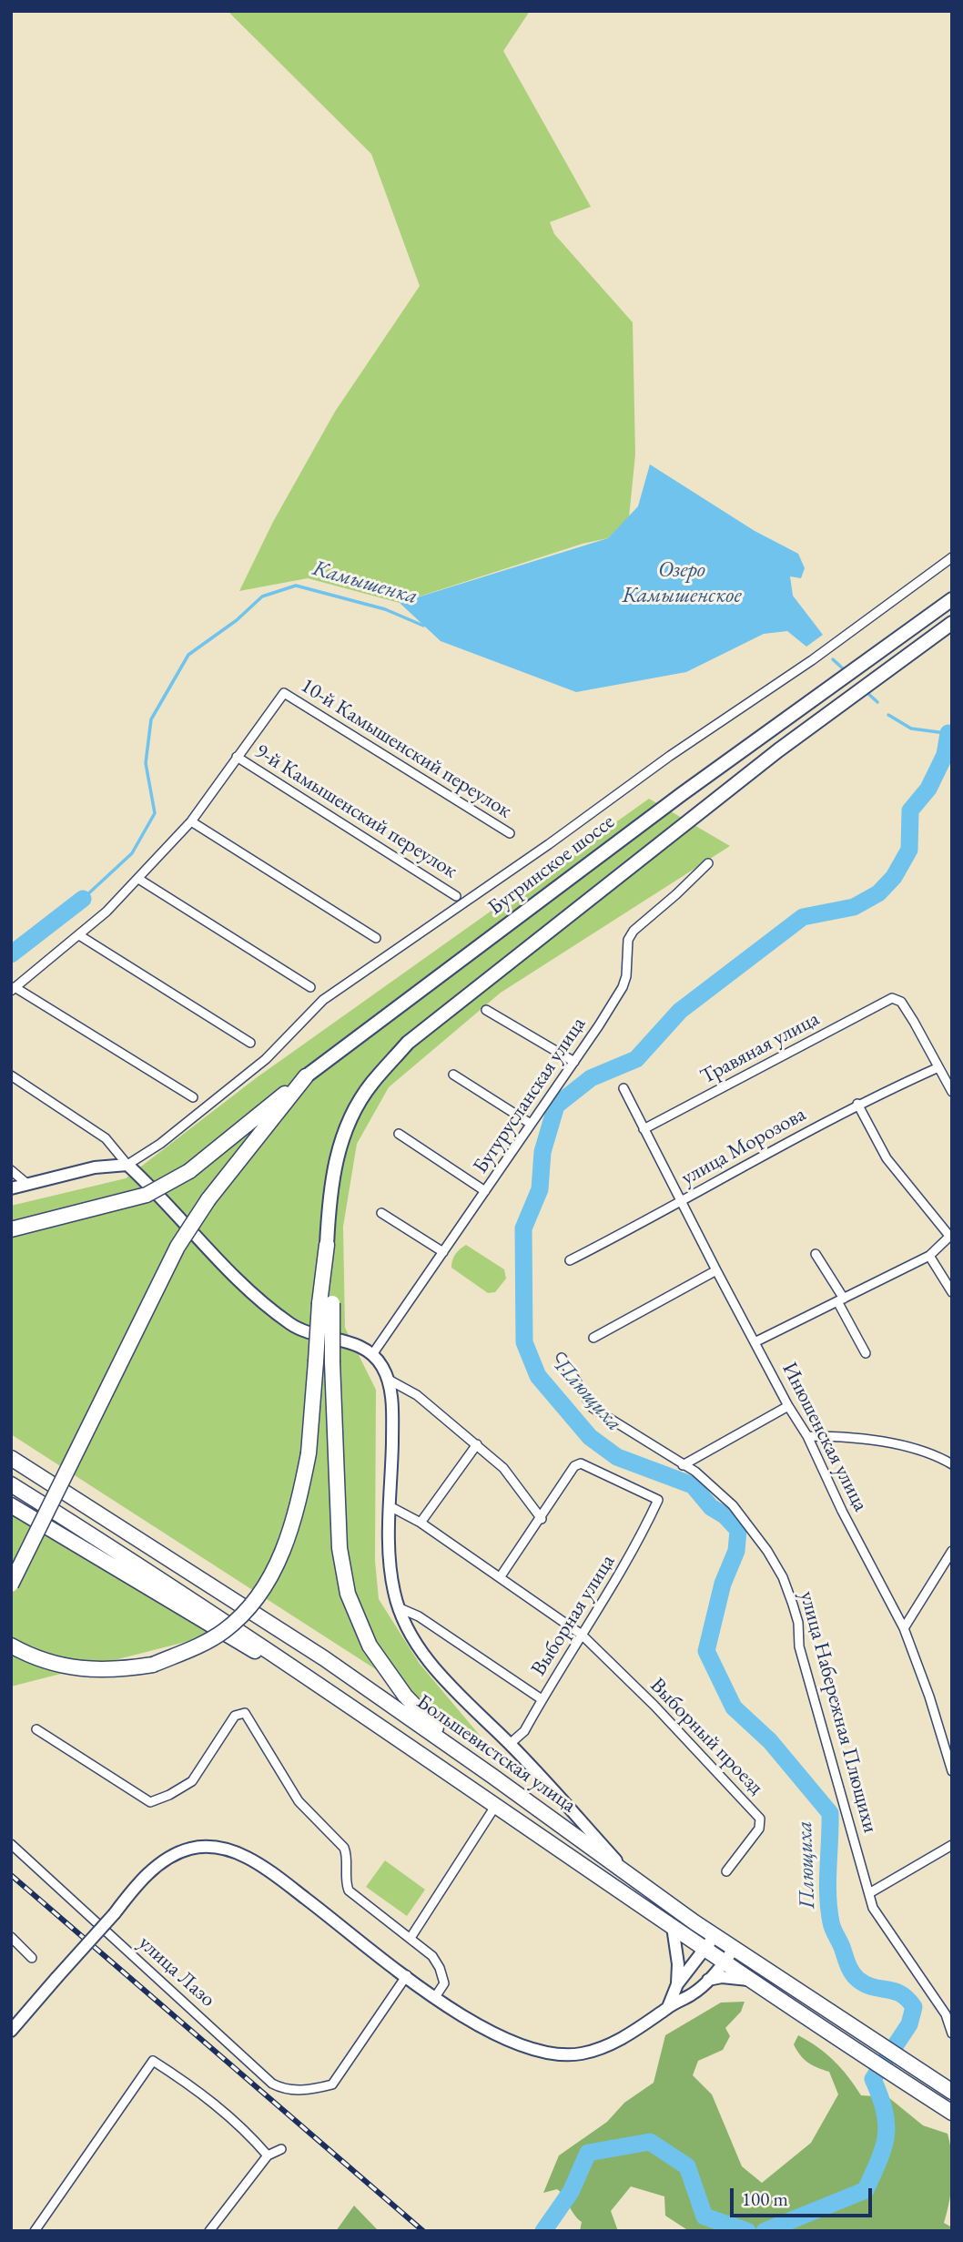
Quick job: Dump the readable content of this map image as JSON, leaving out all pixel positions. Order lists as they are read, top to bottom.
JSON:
{
  "streets": {
    "highway": ["Большевистская улица"],
    "main road": ["Бугринское шоссе"],
    "street": [
      "10-й Камышенский переулок",
      "9-й Камышенский переулок",
      "Травяная улица",
      "Бугурусланская улица",
      "улица Морозова",
      "Инюшенская улица",
      "Выборная улица",
      "улица Набережная Плющихи",
      "Выборный проезд",
      "улица Лазо"
    ]
  },
  "crossings": [
    ["10-й Камышенский переулок", "9-й Камышенский переулок"],
    ["Травяная улица", "улица Морозова"],
    ["Травяная улица", "Инюшенская улица"],
    ["улица Морозова", "Инюшенская улица"],
    ["Выборная улица", "Выборный проезд"]
  ],
  "water": ["Озеро Камышенское", "Камышенка", "Плющиха"],
  "scale_bar": "100 m"
}
